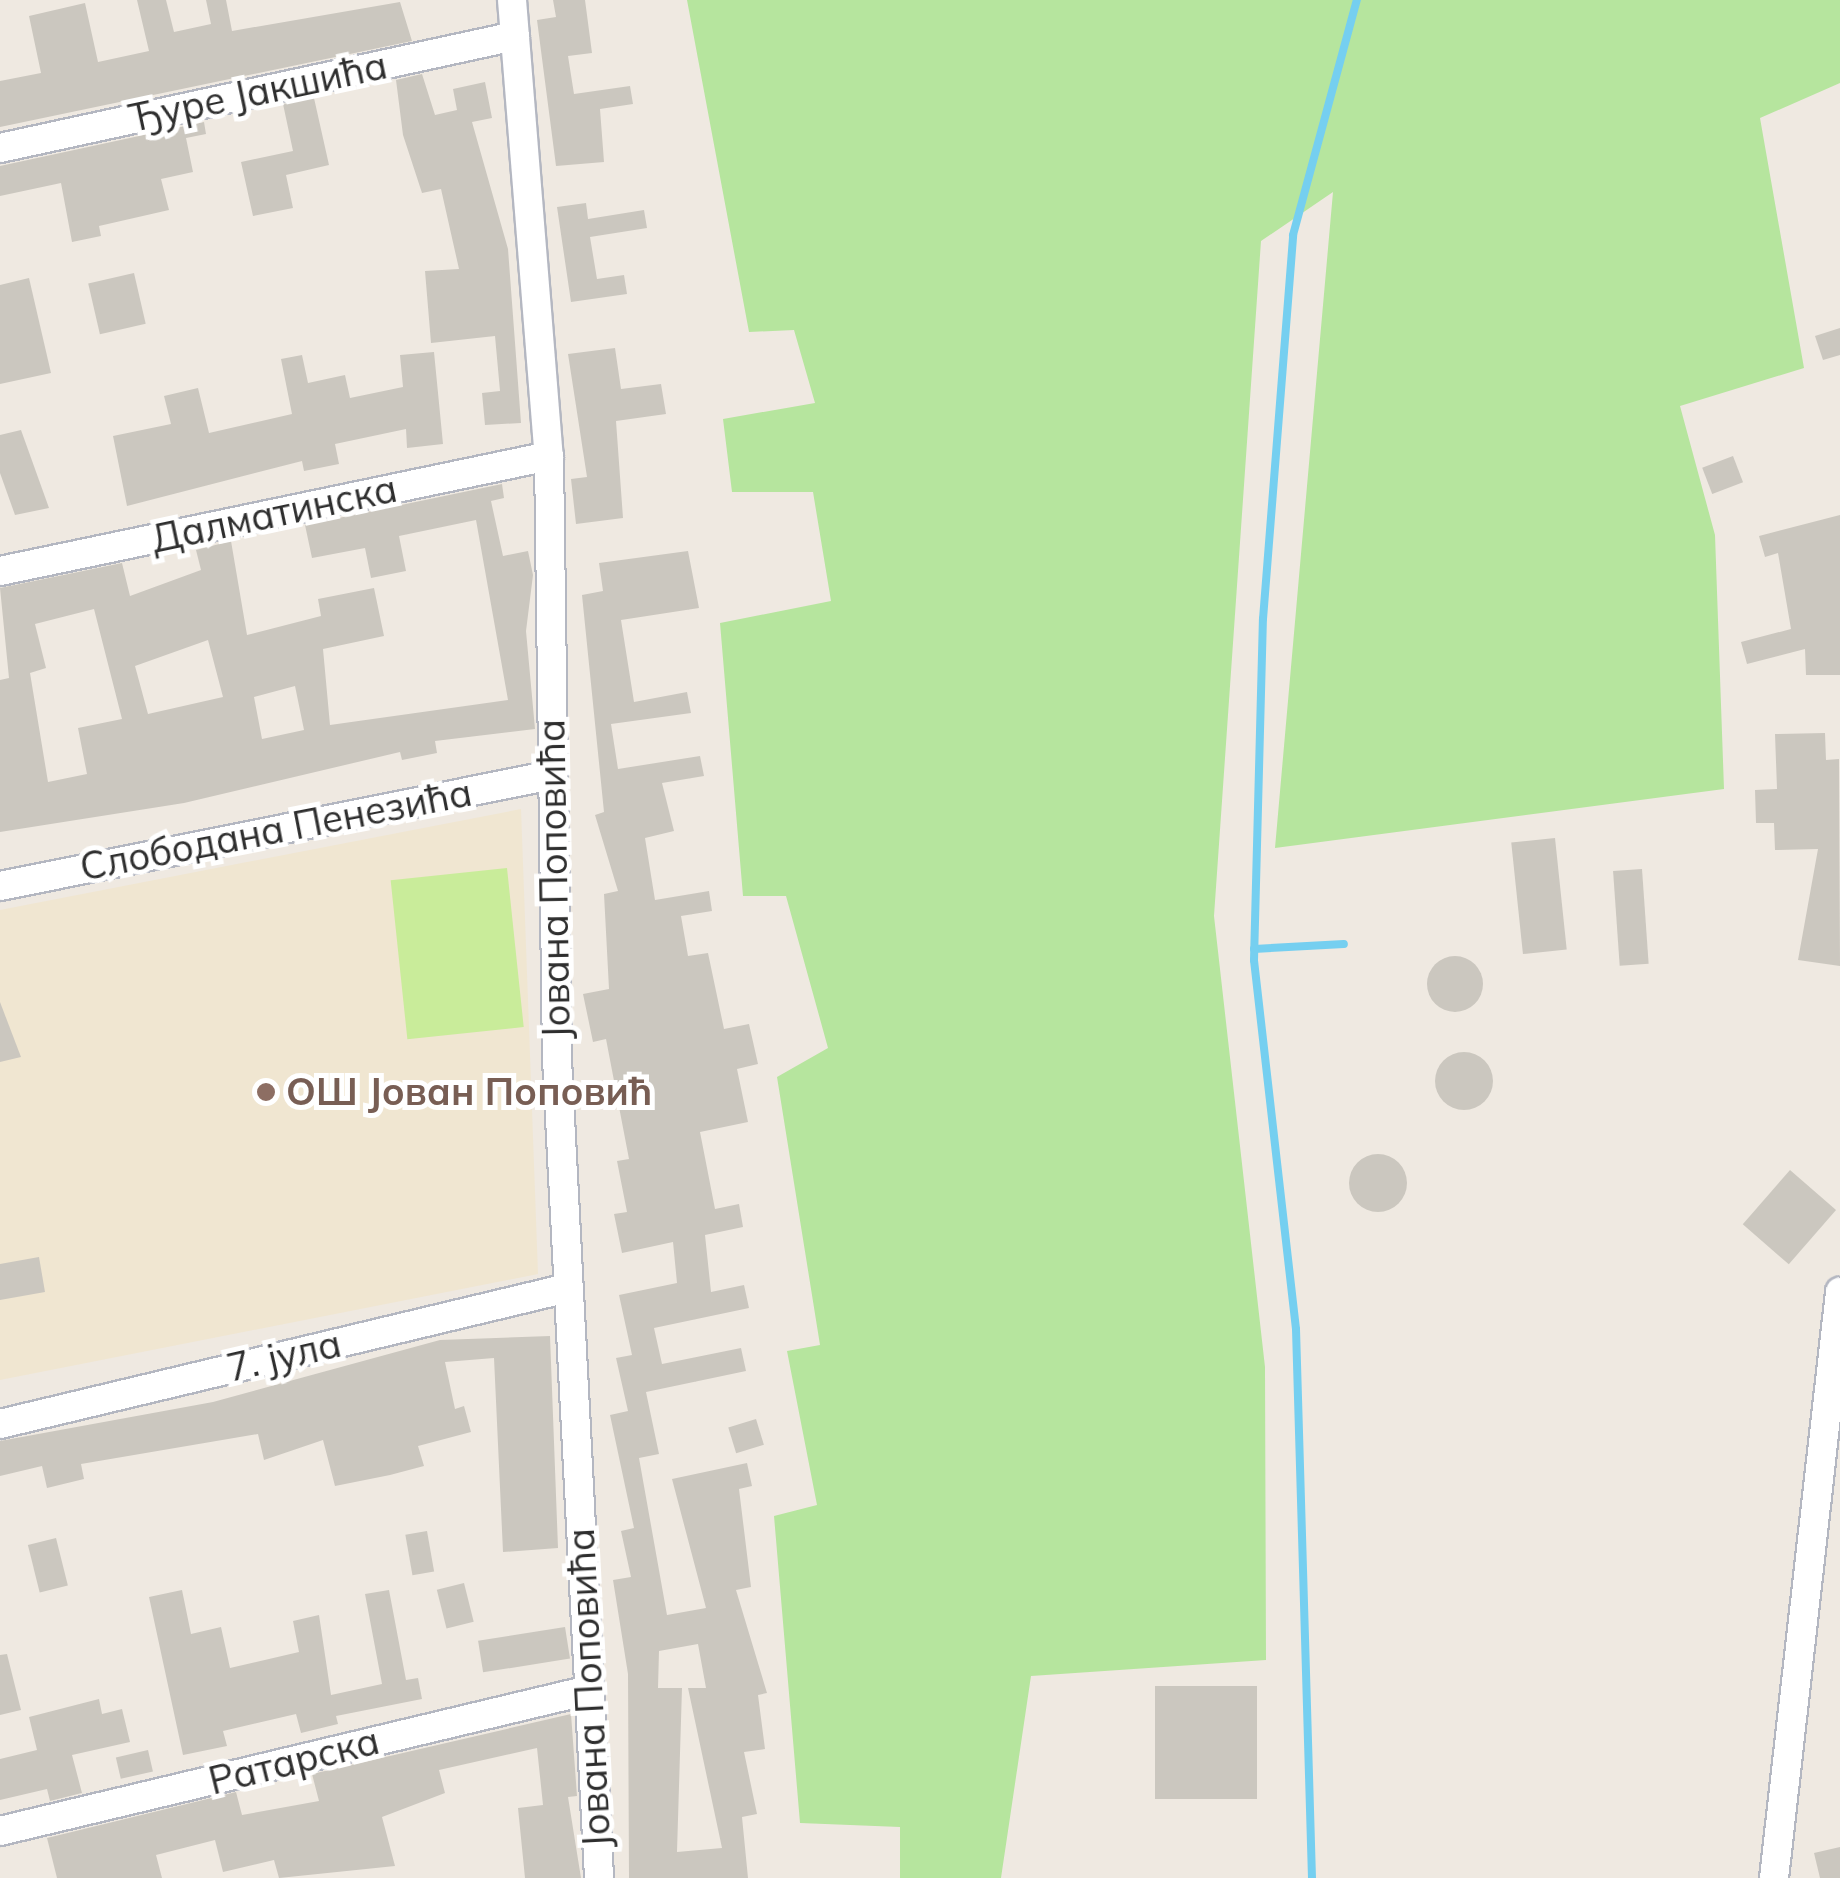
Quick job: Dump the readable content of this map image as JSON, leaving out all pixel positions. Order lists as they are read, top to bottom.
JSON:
{
  "streets": {
    "street": [
      "Ђуре Јакшића",
      "Далматинска",
      "Слободана Пенезића",
      "Јована Поповића",
      "7. јула",
      "Ратарска"
    ]
  },
  "crossings": [
    ["Ђуре Јакшића", "Јована Поповића"],
    ["Далматинска", "Јована Поповића"],
    ["Слободана Пенезића", "Јована Поповића"],
    ["Јована Поповића", "7. јула"],
    ["Јована Поповића", "Ратарска"]
  ],
  "places": ["ОШ Јован Поповић"]
}
